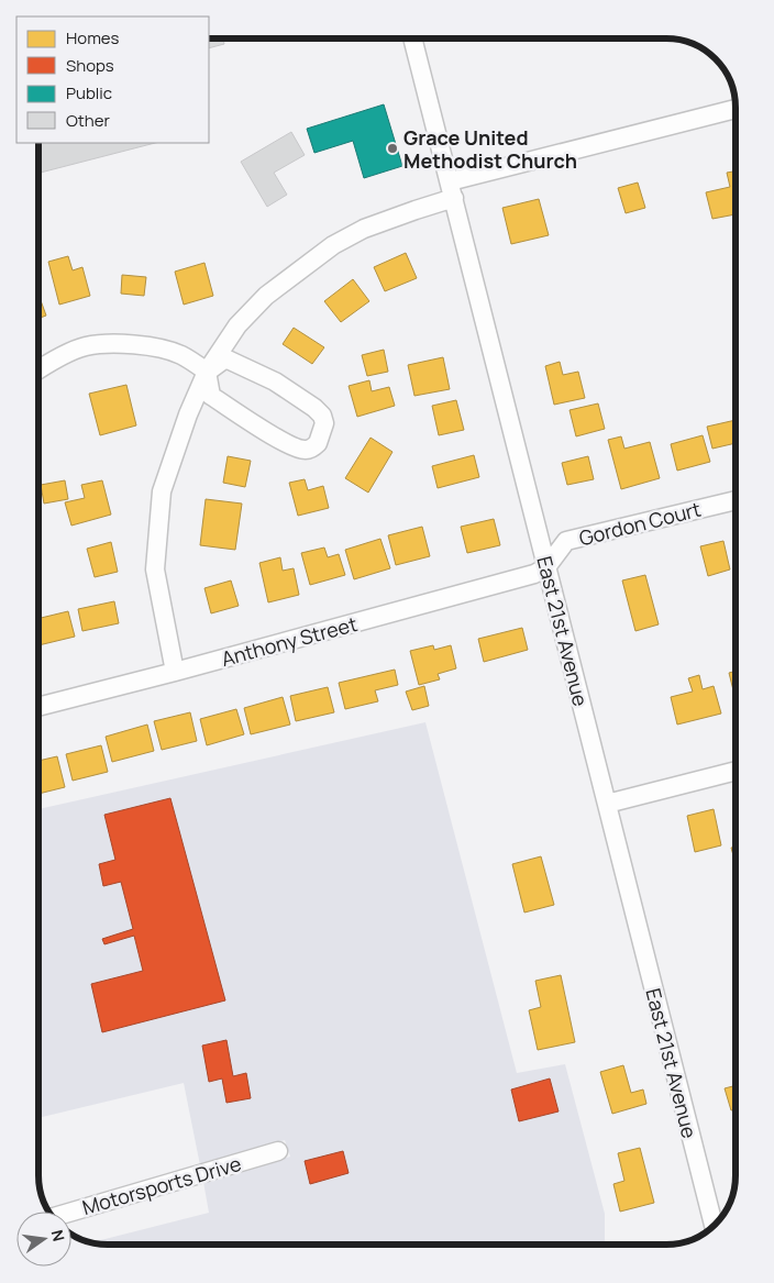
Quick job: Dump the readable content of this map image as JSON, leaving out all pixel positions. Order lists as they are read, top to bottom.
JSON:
{
  "streets": {
    "street": [
      "Gordon Court",
      "East 21st Avenue",
      "Anthony Street",
      "Motorsports Drive"
    ]
  },
  "crossings": [
    ["Gordon Court", "East 21st Avenue"],
    ["Gordon Court", "Anthony Street"],
    ["East 21st Avenue", "Anthony Street"]
  ],
  "places": ["Grace United Methodist Church"],
  "legend": [
    "Homes",
    "Shops",
    "Public",
    "Other"
  ],
  "north": "right"
}
